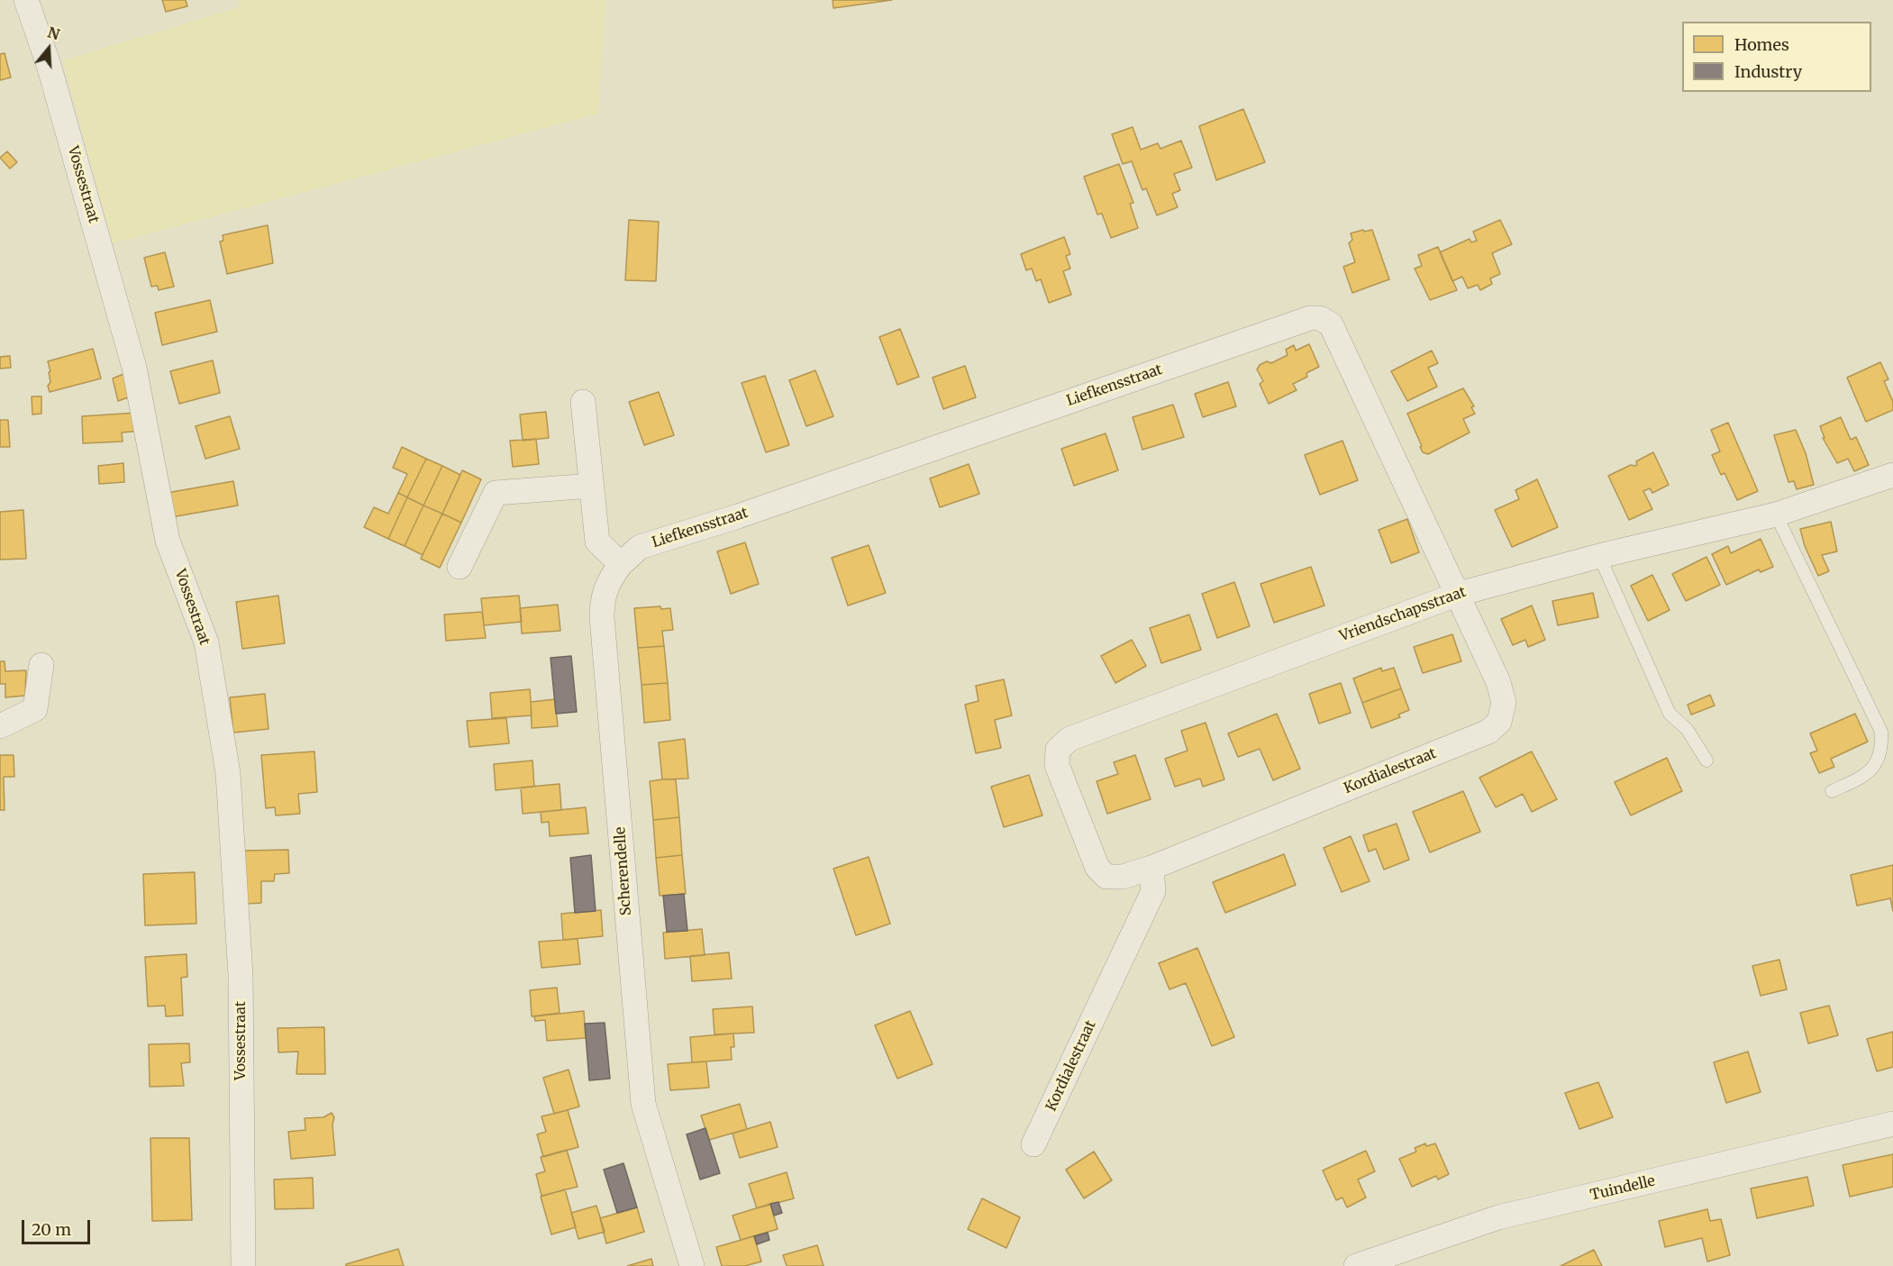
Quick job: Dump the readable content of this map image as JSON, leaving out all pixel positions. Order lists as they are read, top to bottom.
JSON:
{
  "streets": {
    "street": [
      "Vossestraat",
      "Liefkensstraat",
      "Vriendschapsstraat",
      "Kordialestraat",
      "Scherendelle",
      "Tuindelle"
    ]
  },
  "crossings": [
    ["Liefkensstraat", "Vriendschapsstraat"],
    ["Liefkensstraat", "Kordialestraat"],
    ["Liefkensstraat", "Scherendelle"],
    ["Vriendschapsstraat", "Kordialestraat"]
  ],
  "legend": ["Homes", "Industry"],
  "scale_bar": "20 m",
  "north": "top"
}
